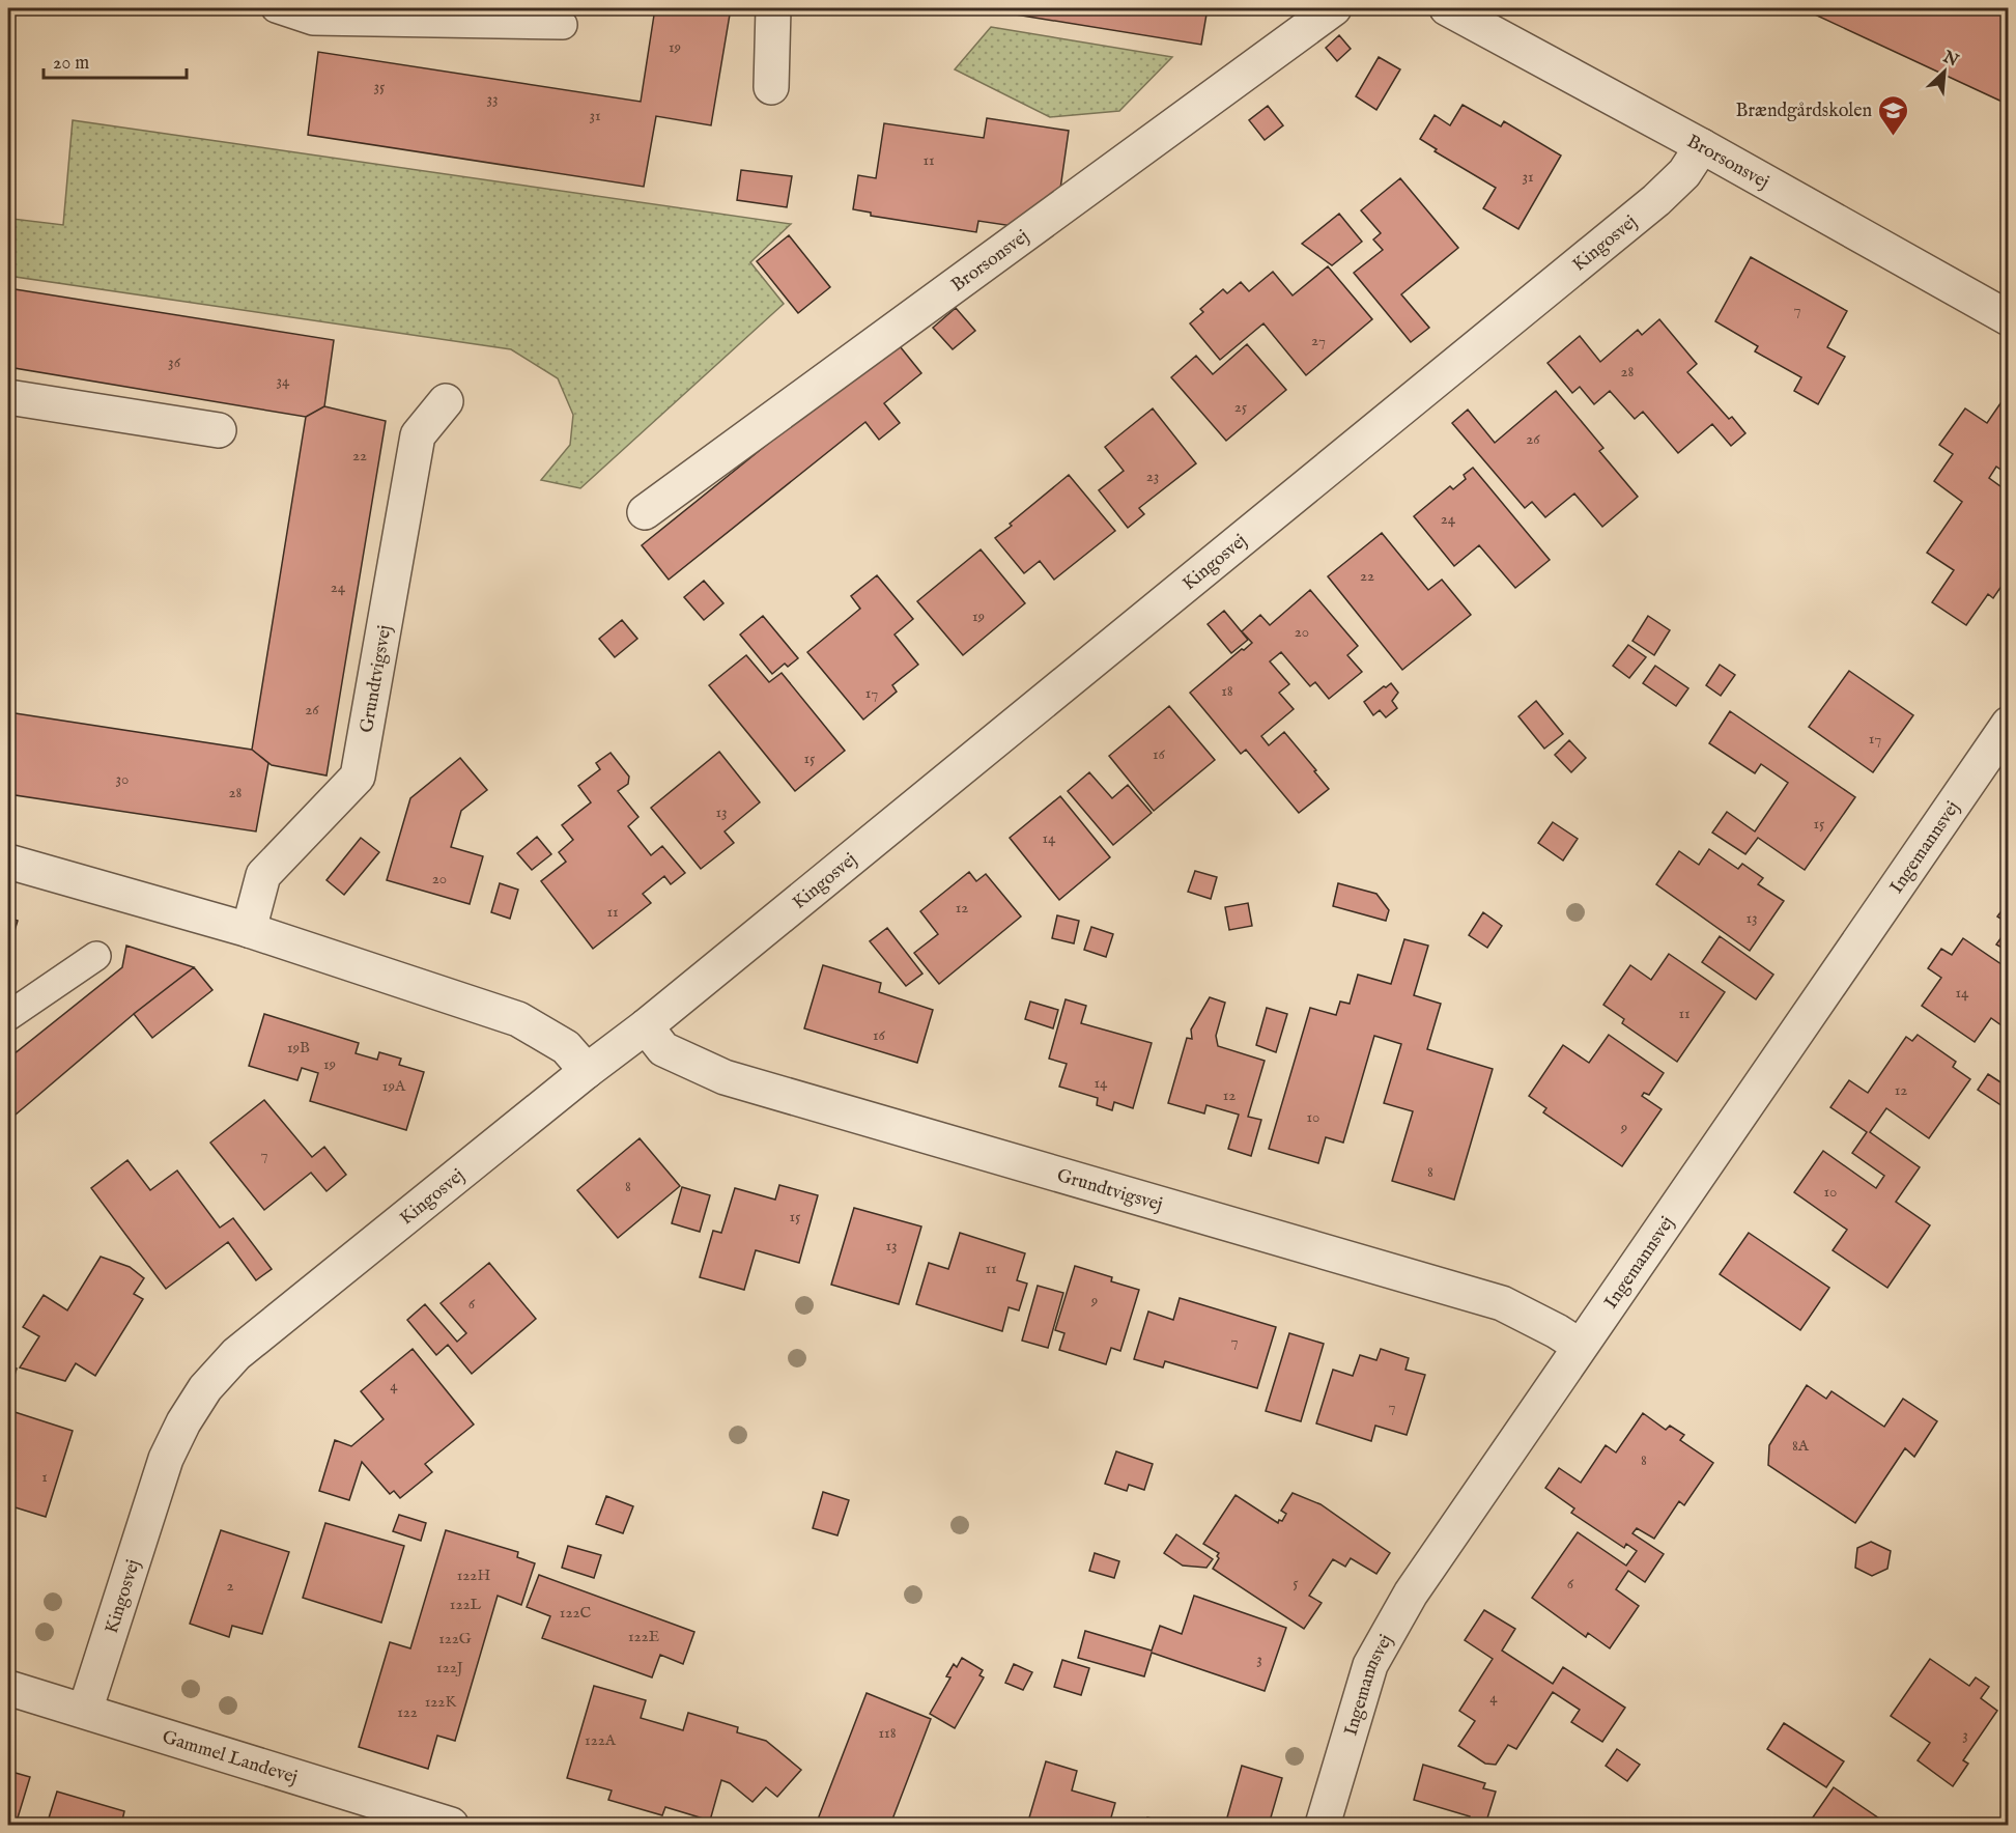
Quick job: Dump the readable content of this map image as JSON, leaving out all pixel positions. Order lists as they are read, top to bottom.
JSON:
{
  "streets": {
    "street": [
      "Brorsonsvej",
      "Kingosvej",
      "Grundtvigsvej",
      "Ingemannsvej",
      "Gammel Landevej"
    ]
  },
  "crossings": [
    ["Brorsonsvej", "Kingosvej"],
    ["Kingosvej", "Grundtvigsvej"],
    ["Kingosvej", "Gammel Landevej"],
    ["Grundtvigsvej", "Ingemannsvej"]
  ],
  "places": {
    "school or university": ["Brændgårdskolen"]
  },
  "house_numbers": [
    "19",
    "35",
    "33",
    "31",
    "11",
    "31",
    "7",
    "27",
    "36",
    "28",
    "34",
    "25",
    "26",
    "22",
    "23",
    "24",
    "22",
    "24",
    "19",
    "20",
    "18",
    "17",
    "26",
    "17",
    "16",
    "15",
    "30",
    "28",
    "13",
    "15",
    "14",
    "20",
    "12",
    "11",
    "13",
    "14",
    "11",
    "16",
    "19B",
    "19",
    "14",
    "19A",
    "12",
    "12",
    "10",
    "9",
    "7",
    "8",
    "8",
    "10",
    "15",
    "13",
    "11",
    "9",
    "6",
    "7",
    "4",
    "7",
    "8A",
    "8",
    "1",
    "122H",
    "5",
    "6",
    "2",
    "122L",
    "122C",
    "122E",
    "122G",
    "3",
    "122J",
    "4",
    "122K",
    "122",
    "118",
    "3",
    "122A"
  ],
  "scale_bar": "20 m",
  "north": "top right"
}
